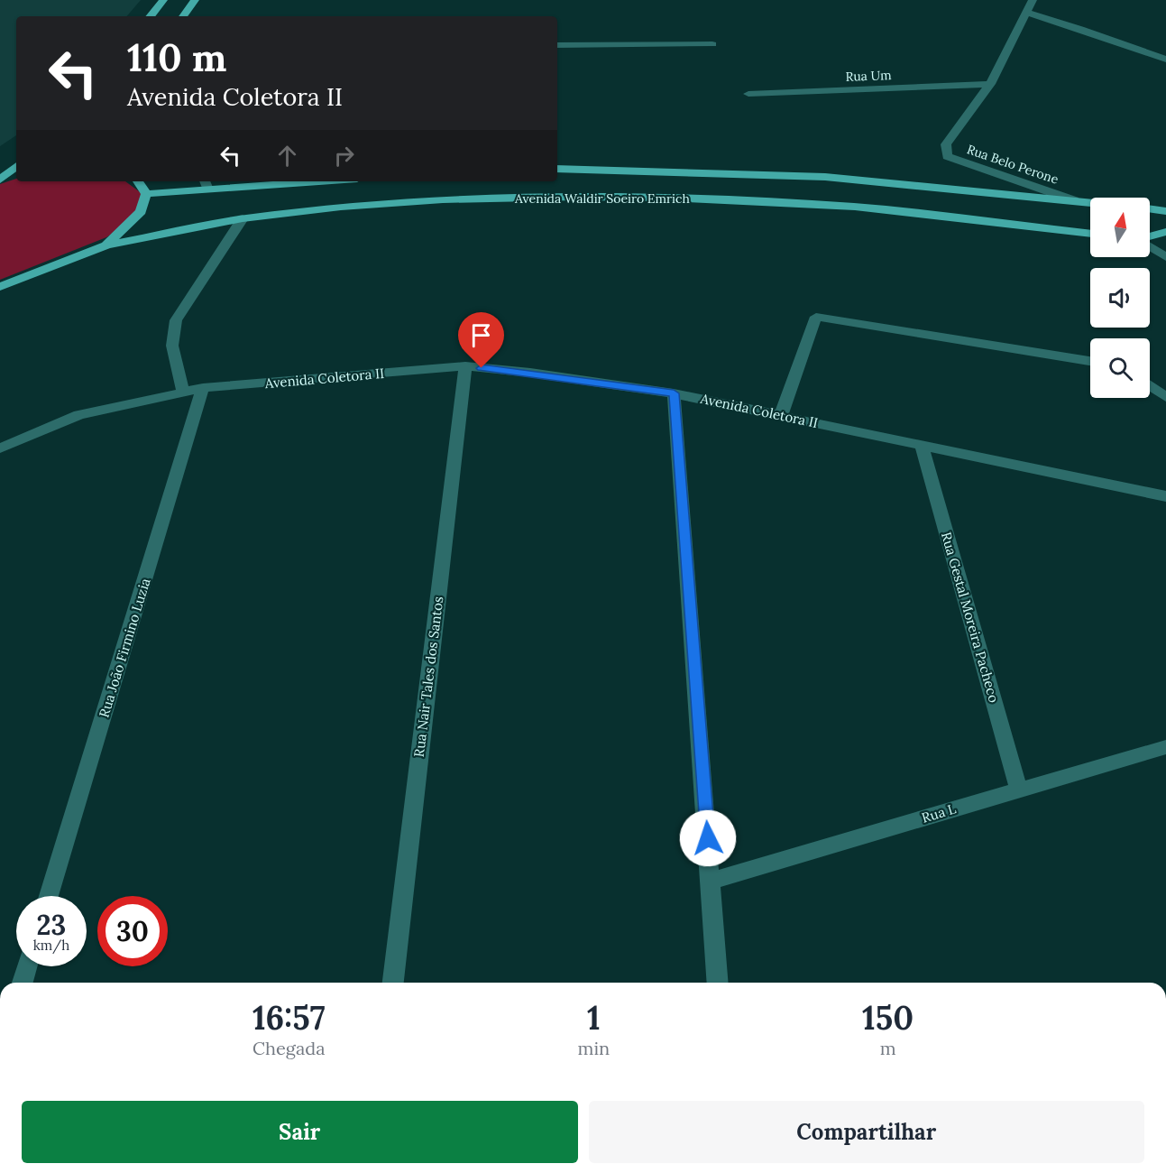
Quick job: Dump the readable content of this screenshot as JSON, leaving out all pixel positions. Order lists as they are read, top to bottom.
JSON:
{
  "streets": {
    "main road": ["Avenida Waldir Soeiro Emrich"],
    "street": [
      "Rua Um",
      "Rua Belo Perone",
      "Avenida Coletora II",
      "Rua Gestal Moreira Pacheco",
      "Rua João Firmino Luzia",
      "Rua Nair Tales dos Santos",
      "Rua L"
    ]
  },
  "crossings": [
    ["Rua Um", "Rua Belo Perone"],
    ["Rua Belo Perone", "Avenida Waldir Soeiro Emrich"],
    ["Avenida Coletora II", "Rua Gestal Moreira Pacheco"],
    ["Avenida Coletora II", "Rua João Firmino Luzia"],
    ["Avenida Coletora II", "Rua Nair Tales dos Santos"],
    ["Rua Gestal Moreira Pacheco", "Rua L"]
  ],
  "north": "top",
  "page": {
    "turn": ["110 m", "Avenida Coletora II"],
    "speed": "23 km/h",
    "limit": "30",
    "eta": [
      "16:57",
      "Chegada",
      "1",
      "min",
      "150",
      "m"
    ],
    "buttons": ["Sair", "Compartilhar"]
  }
}
